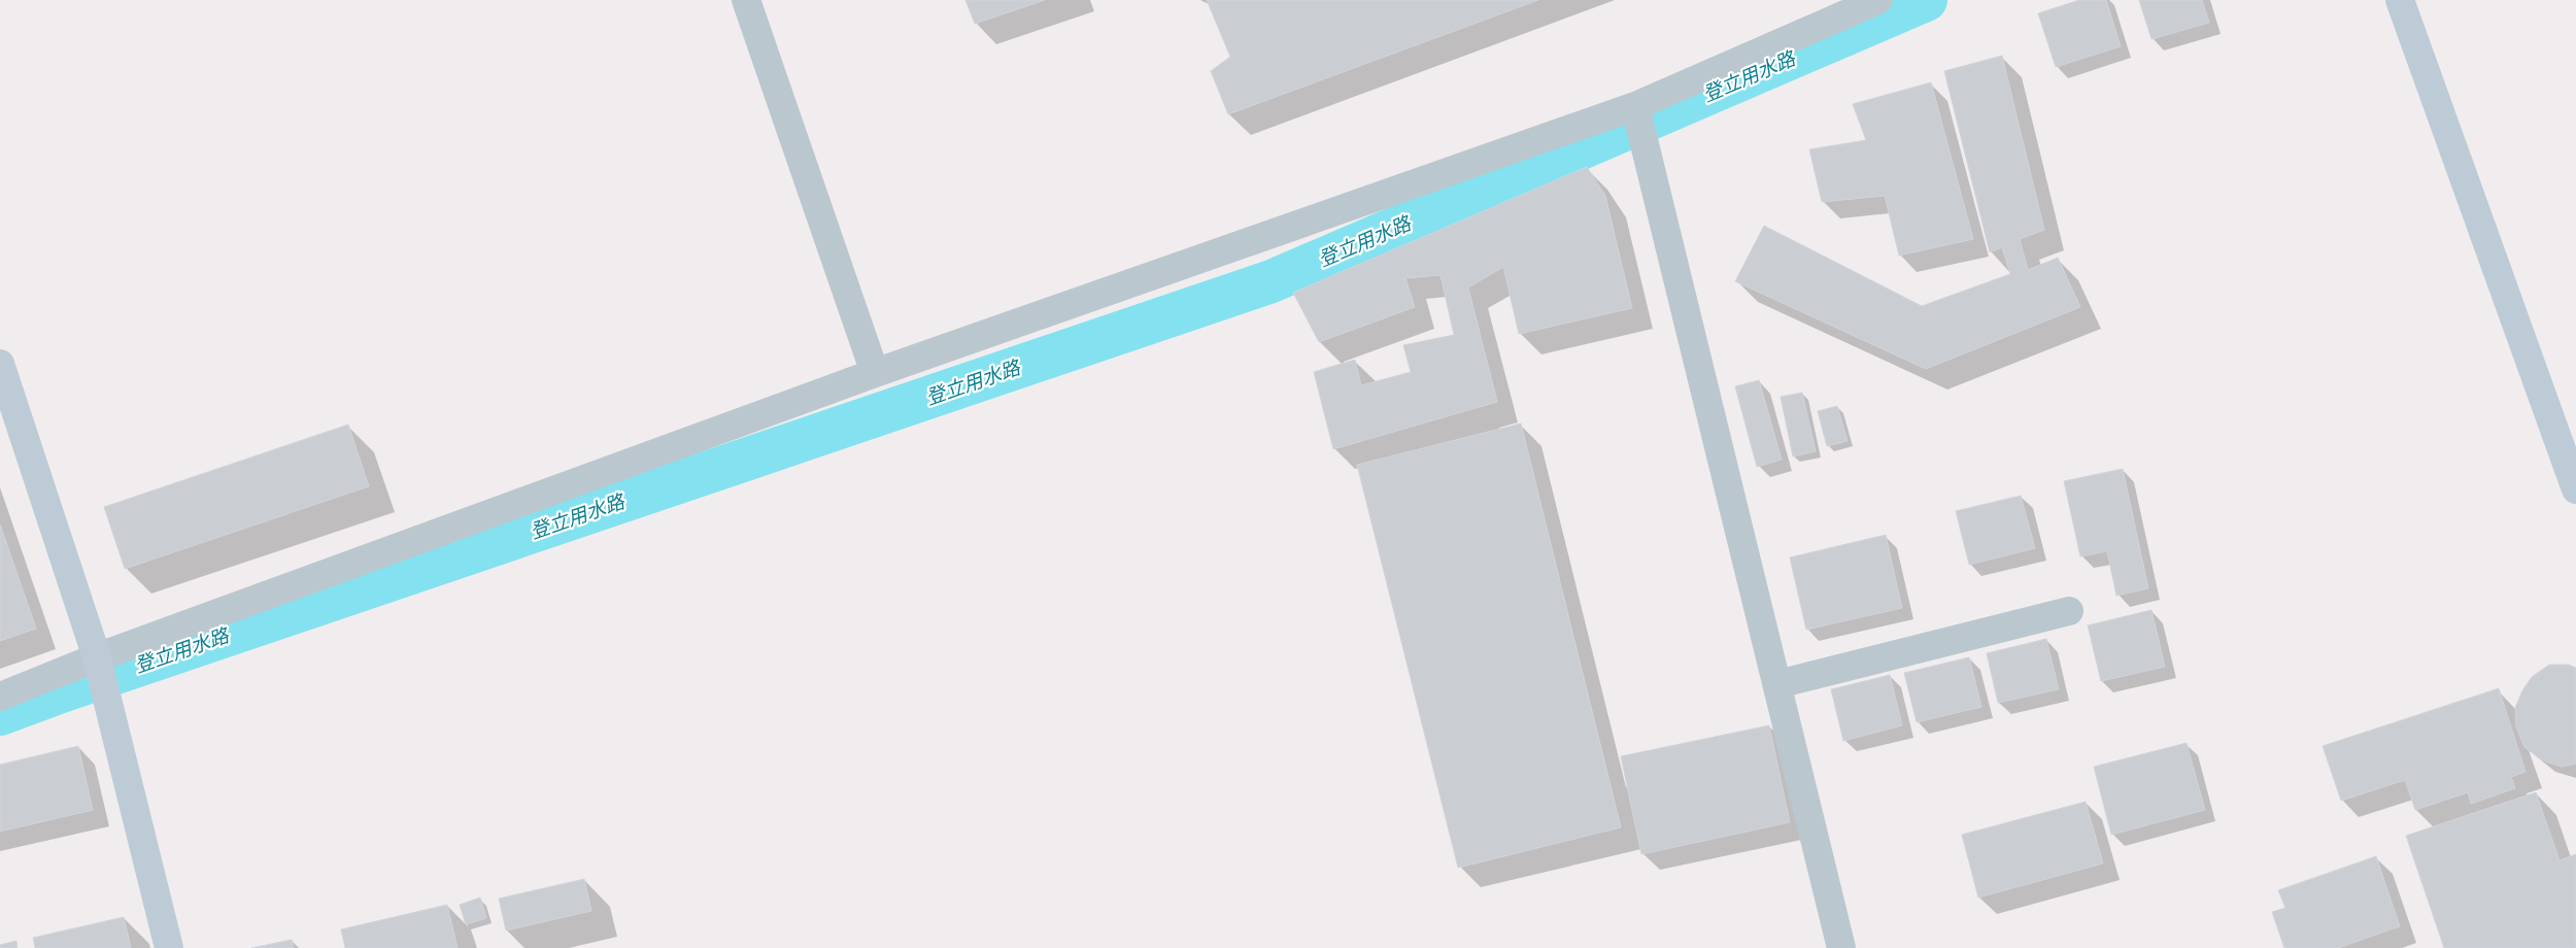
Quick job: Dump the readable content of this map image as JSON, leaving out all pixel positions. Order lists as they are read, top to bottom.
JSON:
{
  "water": ["登立用水路"]
}
